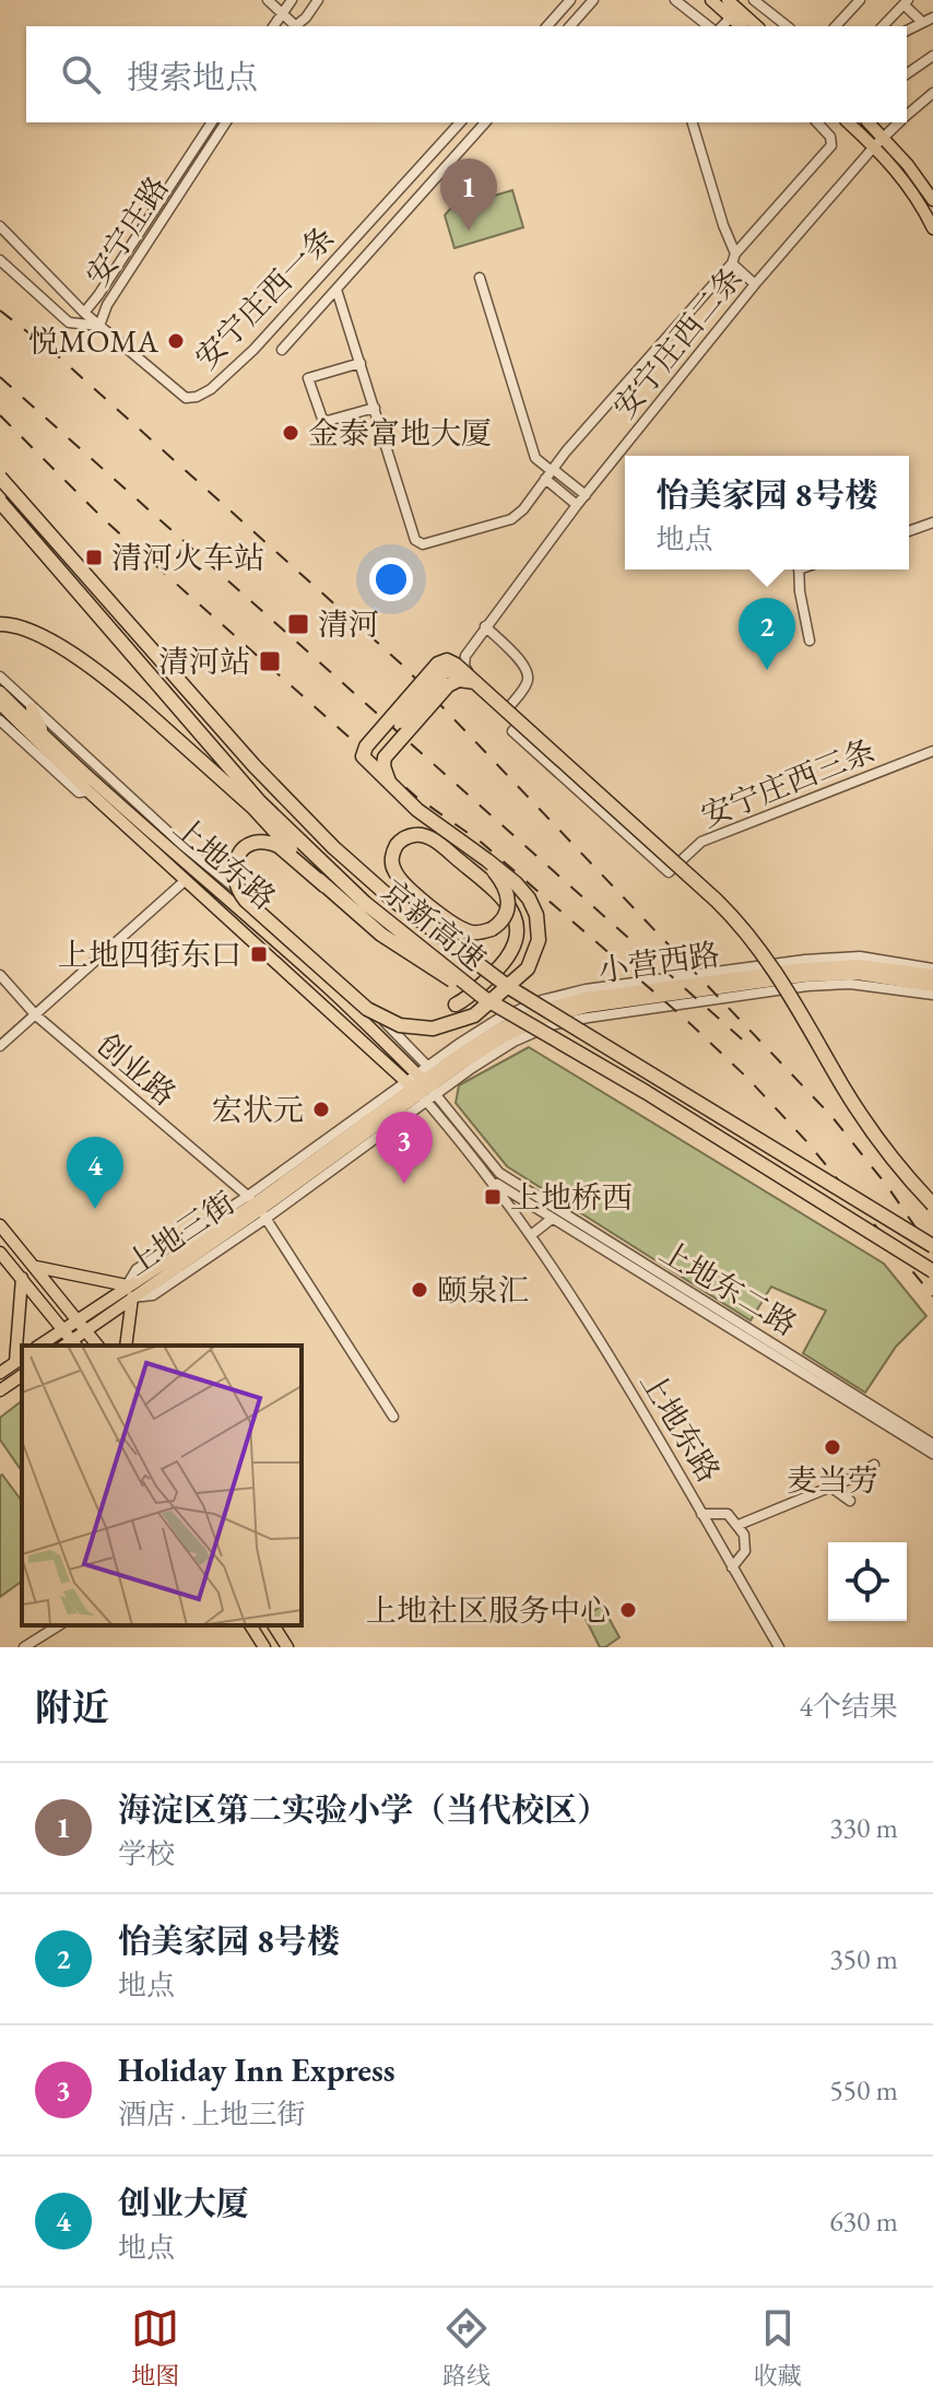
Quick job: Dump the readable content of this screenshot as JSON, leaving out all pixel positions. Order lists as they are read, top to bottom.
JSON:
{
  "streets": {
    "highway": ["京新高速"],
    "main road": ["上地东路", "小营西路", "上地三街"],
    "street": [
      "安宁庄路",
      "安宁庄西一条",
      "安宁庄西二条",
      "安宁庄西三条",
      "创业路",
      "上地东二路"
    ]
  },
  "crossings": [
    ["安宁庄路", "安宁庄西一条"],
    ["安宁庄西二条", "安宁庄西三条"],
    ["上地东路", "小营西路"],
    ["上地东路", "上地三街"],
    ["上地东路", "上地东二路"],
    ["小营西路", "上地三街"],
    ["创业路", "上地三街"]
  ],
  "places": {
    "other": [
      "悦MOMA",
      "金泰富地大厦",
      "宏状元",
      "颐泉汇",
      "麦当劳",
      "上地社区服务中心"
    ],
    "transit": [
      "清河火车站",
      "清河",
      "清河站",
      "上地四街东口",
      "上地桥西"
    ]
  },
  "page": {
    "search": "搜索地点",
    "pins": [
      "1",
      "2",
      "3",
      "4"
    ],
    "popup": ["怡美家园 8号楼", "地点"],
    "heading": ["附近", "4个结果"],
    "list": [
      {
        "mark": "1",
        "name": "海淀区第二实验小学（当代校区）",
        "note": "学校",
        "value": "330 m"
      },
      {
        "mark": "2",
        "name": "怡美家园 8号楼",
        "note": "地点",
        "value": "350 m"
      },
      {
        "mark": "3",
        "name": "Holiday Inn Express",
        "note": "酒店 · 上地三街",
        "value": "550 m"
      },
      {
        "mark": "4",
        "name": "创业大厦",
        "note": "地点",
        "value": "630 m"
      }
    ],
    "nav": ["地图", "路线", "收藏"]
  }
}
